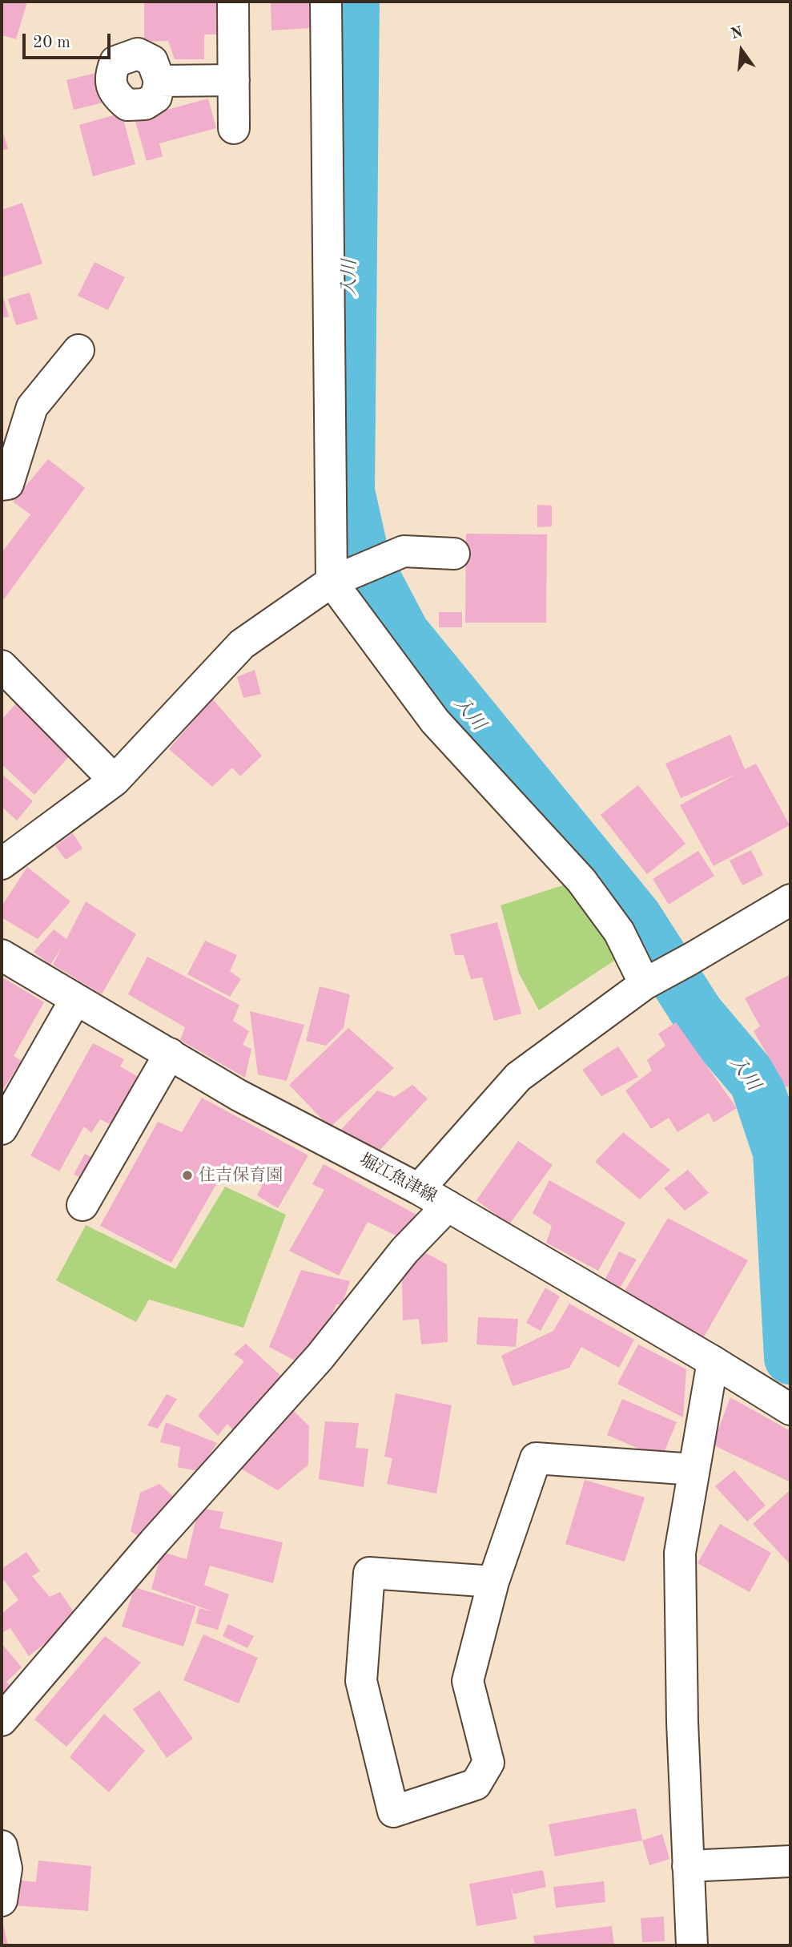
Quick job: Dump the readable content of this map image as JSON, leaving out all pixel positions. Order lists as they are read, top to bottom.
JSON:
{
  "streets": {
    "street": ["堀江魚津線"]
  },
  "water": ["入川"],
  "places": ["住吉保育園"],
  "scale_bar": "20 m",
  "north": "top"
}
